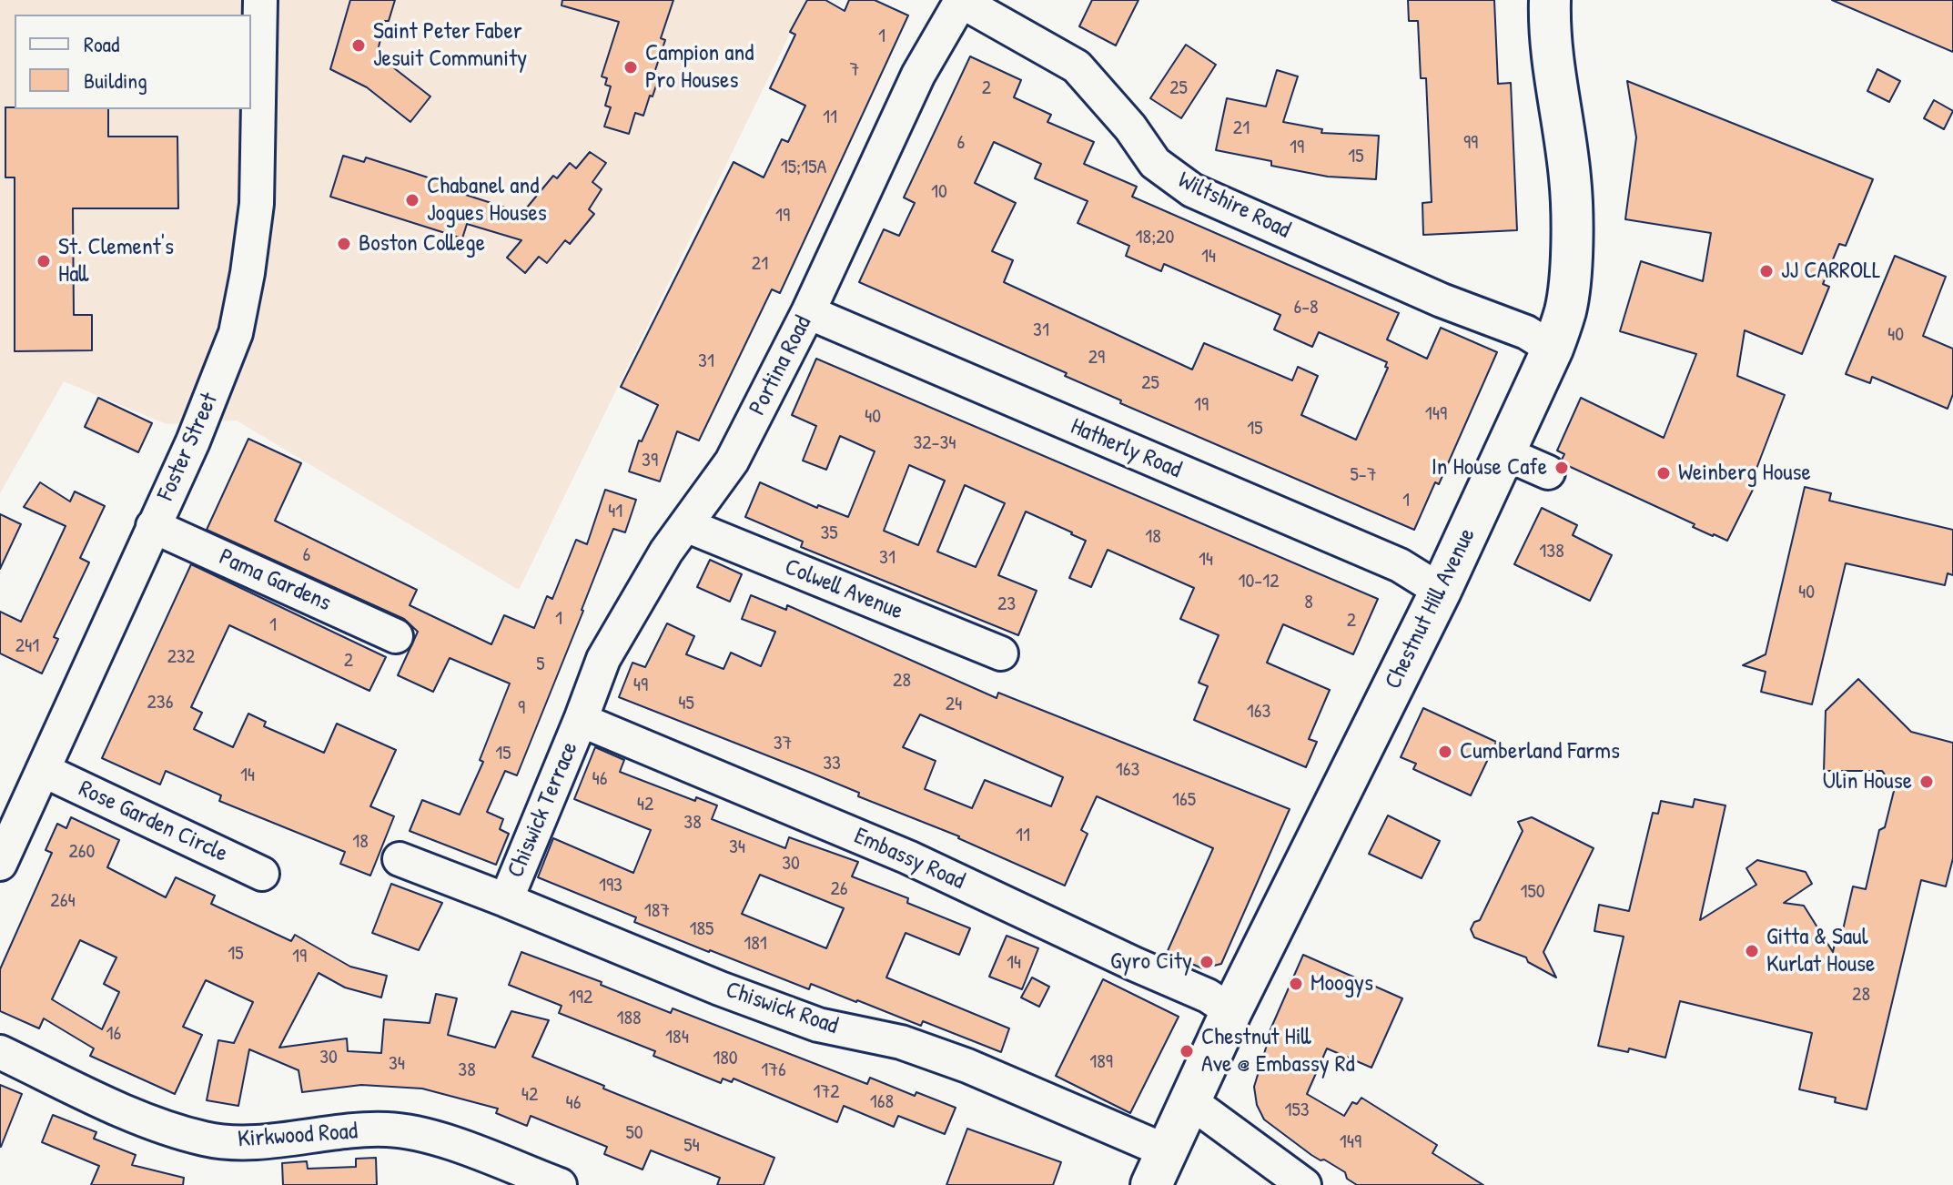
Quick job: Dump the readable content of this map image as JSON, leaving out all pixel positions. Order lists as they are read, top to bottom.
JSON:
{
  "streets": {
    "main road": ["Chestnut Hill Avenue"],
    "street": [
      "Wiltshire Road",
      "Portina Road",
      "Foster Street",
      "Hatherly Road",
      "Pama Gardens",
      "Colwell Avenue",
      "Chiswick Terrace",
      "Rose Garden Circle",
      "Embassy Road",
      "Chiswick Road",
      "Kirkwood Road"
    ]
  },
  "crossings": [
    ["Wiltshire Road", "Portina Road"],
    ["Wiltshire Road", "Chestnut Hill Avenue"],
    ["Portina Road", "Hatherly Road"],
    ["Portina Road", "Colwell Avenue"],
    ["Portina Road", "Chiswick Terrace"],
    ["Portina Road", "Embassy Road"],
    ["Foster Street", "Pama Gardens"],
    ["Foster Street", "Rose Garden Circle"],
    ["Hatherly Road", "Chestnut Hill Avenue"],
    ["Chestnut Hill Avenue", "Embassy Road"],
    ["Chestnut Hill Avenue", "Chiswick Road"],
    ["Chiswick Terrace", "Embassy Road"],
    ["Chiswick Terrace", "Chiswick Road"]
  ],
  "places": [
    "Saint Peter Faber Jesuit Community",
    "Campion and Pro Houses",
    "Chabanel and Jogues Houses",
    "Boston College",
    "St. Clement's Hall",
    "JJ CARROLL",
    "In House Cafe",
    "Weinberg House",
    "Cumberland Farms",
    "Ulin House",
    "Gitta & Saul Kurlat House",
    "Gyro City",
    "Moogys",
    "Chestnut Hill Ave @ Embassy Rd"
  ],
  "house_numbers": [
    "1",
    "7",
    "2",
    "25",
    "11",
    "21",
    "6",
    "99",
    "19",
    "15",
    "15;15A",
    "10",
    "19",
    "18;20",
    "14",
    "21",
    "6-8",
    "31",
    "40",
    "29",
    "31",
    "25",
    "19",
    "149",
    "40",
    "15",
    "32-34",
    "39",
    "5-7",
    "1",
    "41",
    "35",
    "18",
    "138",
    "6",
    "31",
    "14",
    "10-12",
    "40",
    "8",
    "23",
    "1",
    "2",
    "1",
    "241",
    "232",
    "2",
    "5",
    "28",
    "49",
    "236",
    "45",
    "24",
    "9",
    "163",
    "37",
    "15",
    "33",
    "163",
    "14",
    "46",
    "165",
    "42",
    "38",
    "11",
    "18",
    "34",
    "260",
    "30",
    "193",
    "26",
    "150",
    "264",
    "187",
    "185",
    "181",
    "15",
    "19",
    "14",
    "28",
    "192",
    "188",
    "16",
    "184",
    "30",
    "180",
    "189",
    "34",
    "38",
    "176",
    "172",
    "42",
    "168",
    "46",
    "153",
    "50",
    "149",
    "54"
  ],
  "legend": ["Road", "Building"]
}
